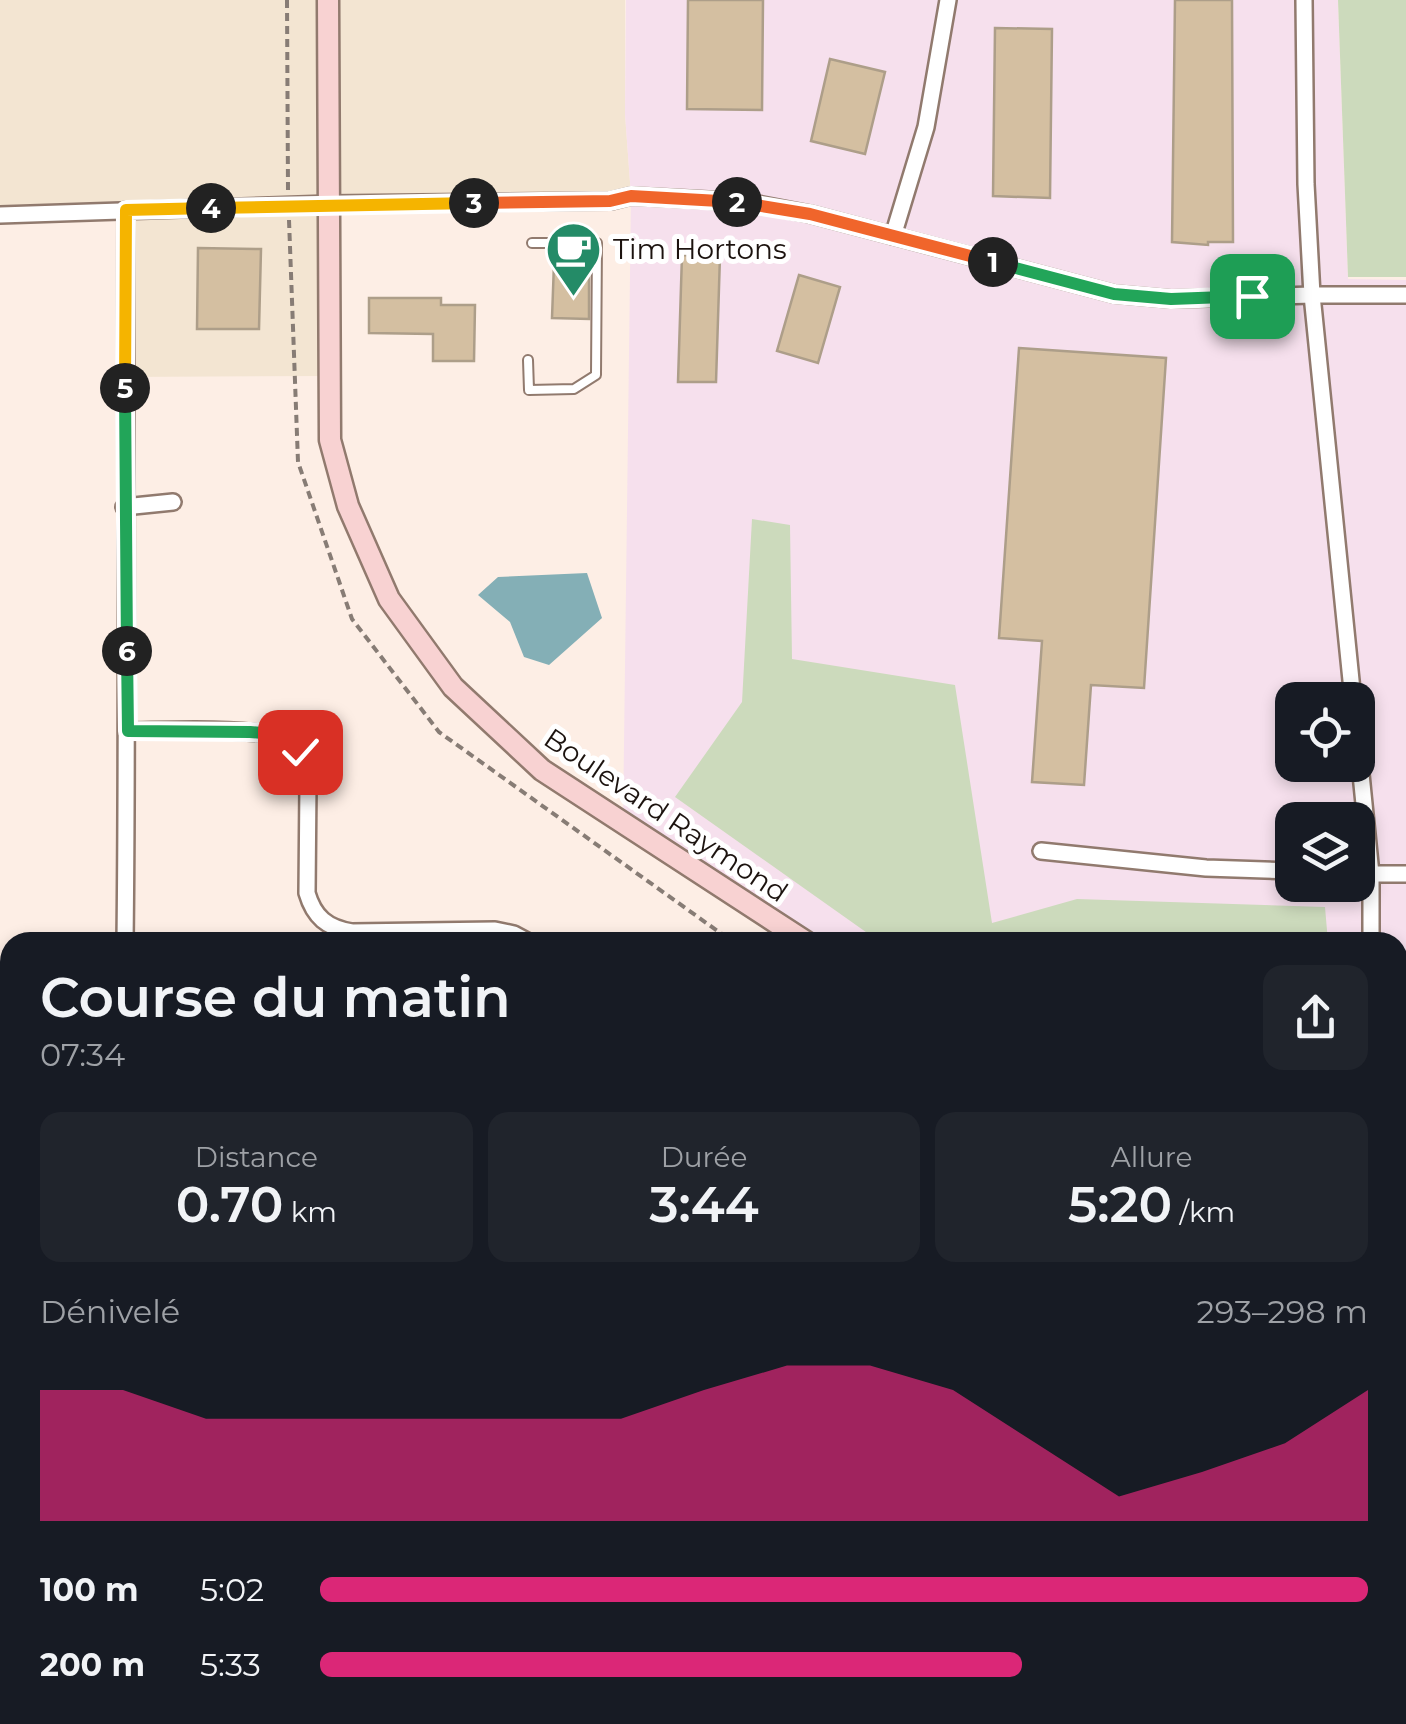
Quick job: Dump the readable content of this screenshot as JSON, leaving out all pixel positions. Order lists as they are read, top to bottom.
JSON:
{
  "streets": {
    "street": ["Boulevard Raymond"]
  },
  "places": {
    "cafe": ["Tim Hortons"]
  },
  "page": {
    "pins": [
      "2",
      "3",
      "4",
      "1",
      "5",
      "6"
    ],
    "heading": ["Course du matin", "07:34"],
    "stats": [
      ["Distance", "0.70 km"],
      ["Durée", "3:44"],
      ["Allure", "5:20 /km"]
    ],
    "chart": ["Dénivelé", "293–298 m"],
    "list": [
      {
        "name": "100 m",
        "note": "5:02"
      },
      {
        "name": "200 m",
        "note": "5:33"
      }
    ]
  }
}
